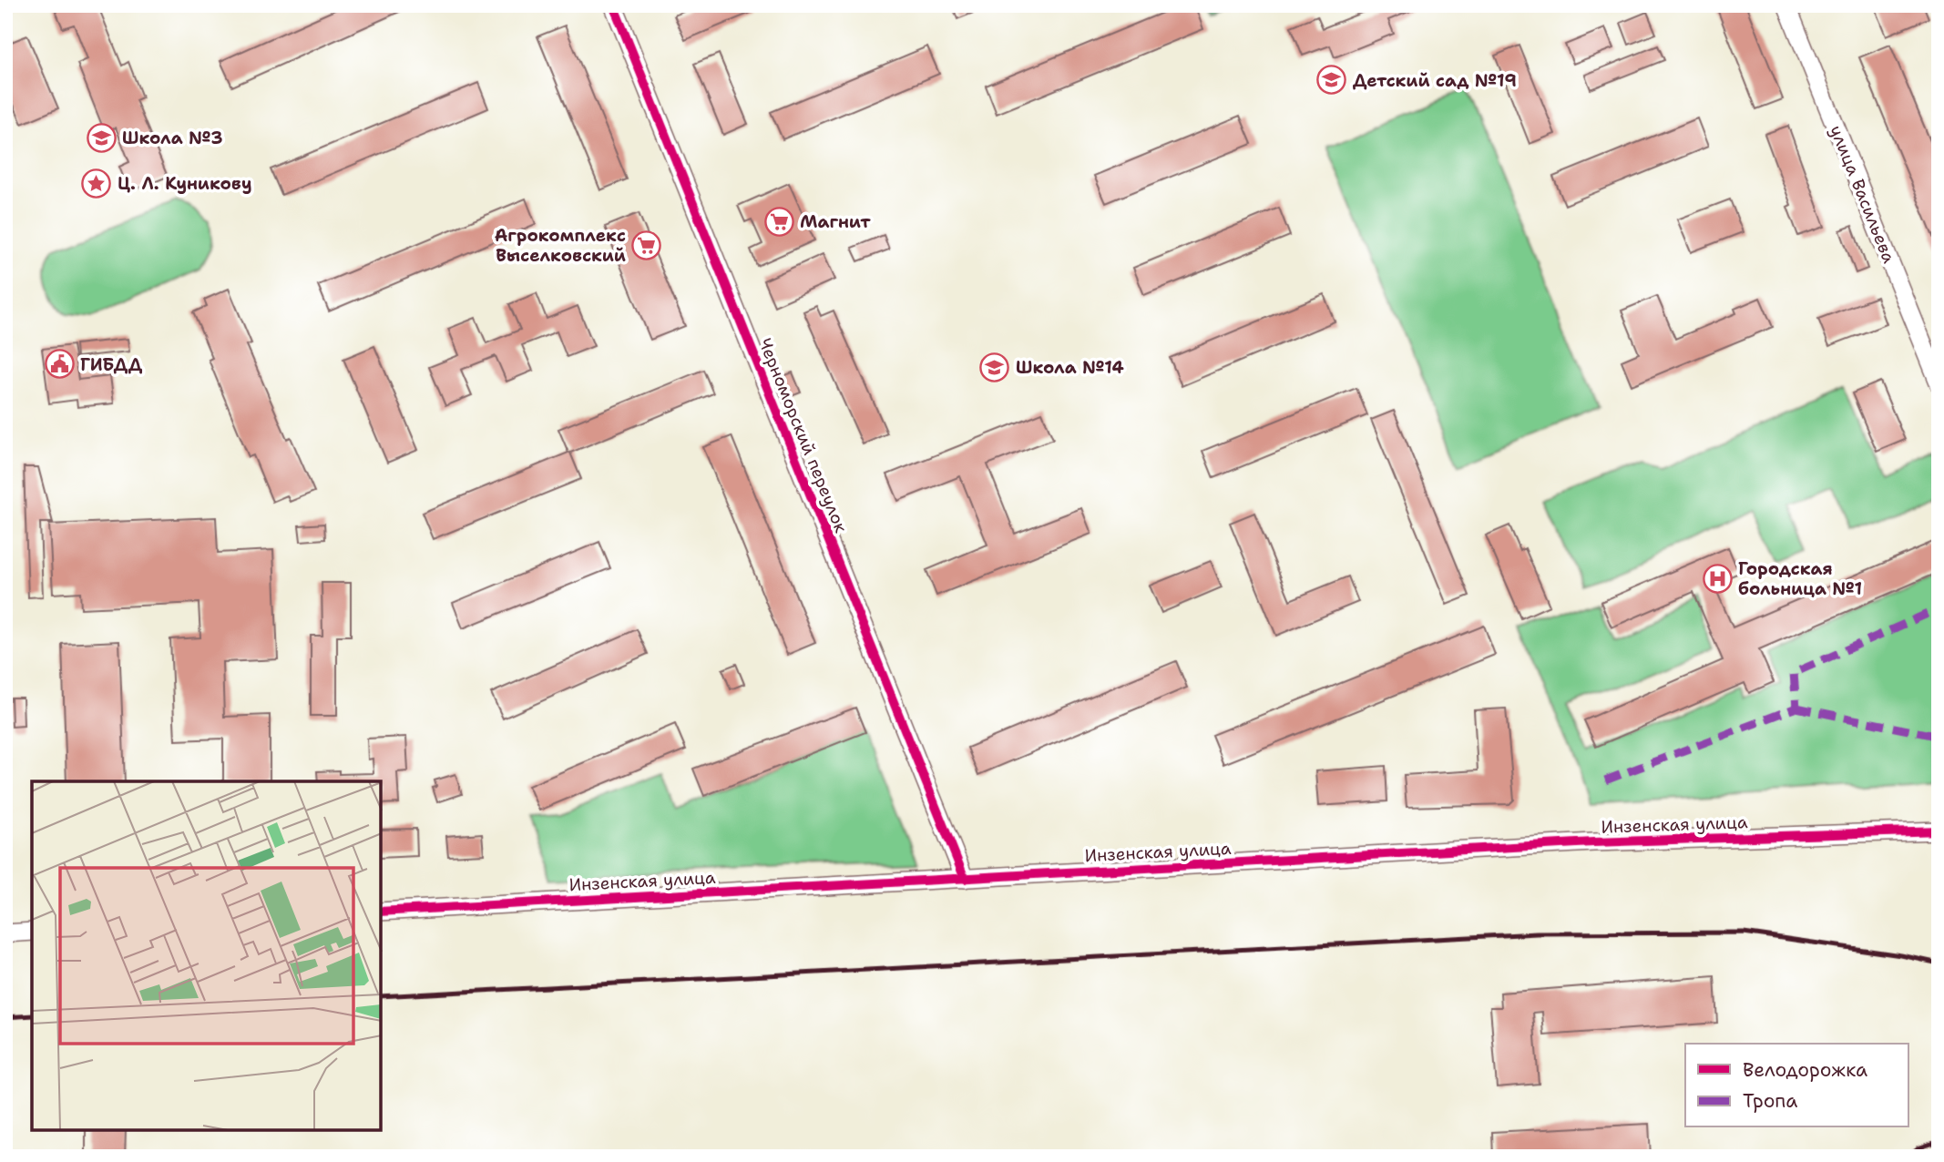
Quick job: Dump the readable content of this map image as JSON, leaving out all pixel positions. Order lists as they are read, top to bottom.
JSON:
{
  "streets": {
    "street": ["улица Васильева", "Черноморский переулок", "Инзенская улица"]
  },
  "crossings": [
    ["Черноморский переулок", "Инзенская улица"]
  ],
  "places": {
    "school or university": ["Детский сад №19", "Школа №3", "Школа №14"],
    "place": ["Ц. Л. Куникову"],
    "supermarket": ["Магнит", "Агрокомплекс Выселковский"],
    "public building": ["ГИБДД"],
    "hospital": ["Городская больница №1"]
  },
  "legend": ["Велодорожка", "Тропа"]
}
